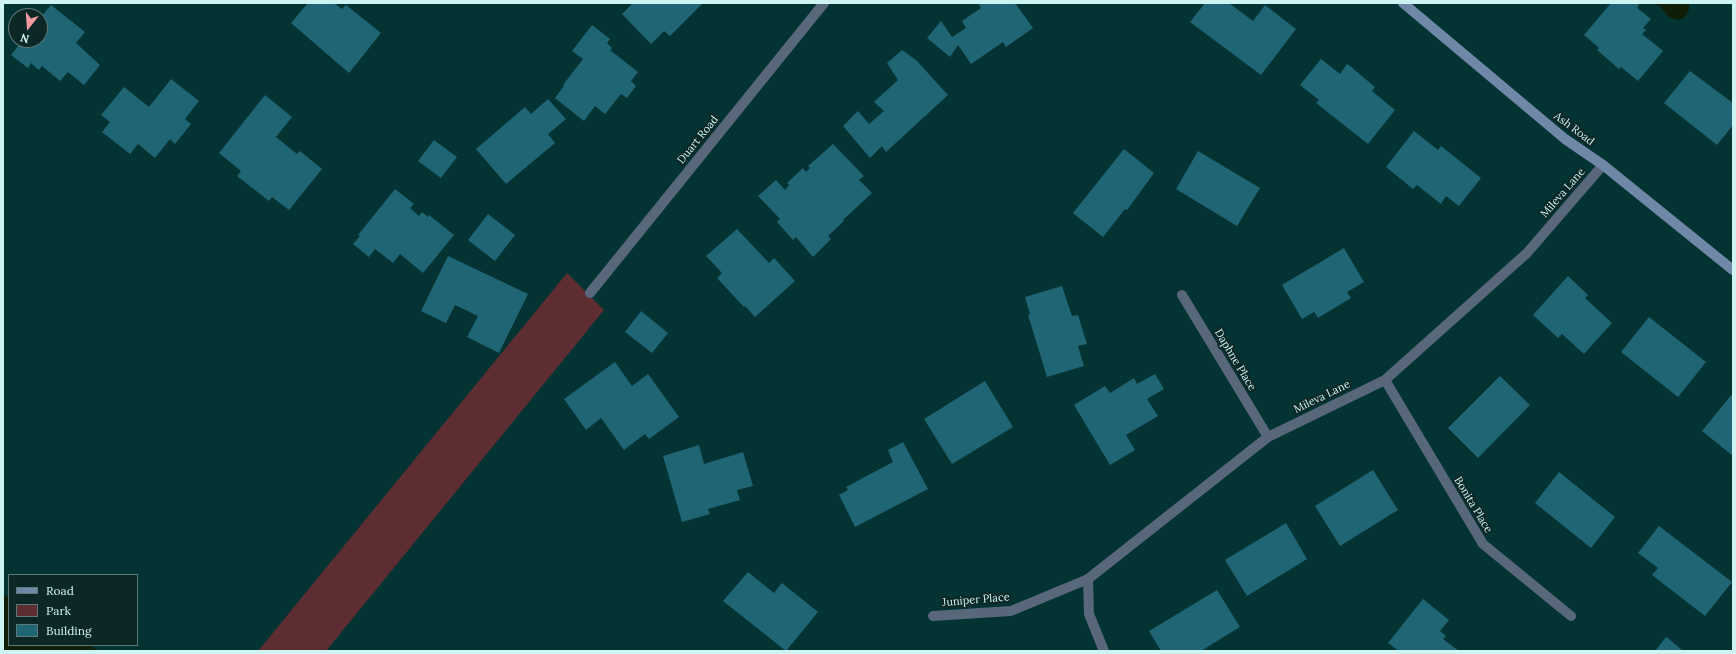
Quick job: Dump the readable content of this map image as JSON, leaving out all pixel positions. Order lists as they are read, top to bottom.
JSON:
{
  "streets": {
    "main road": ["Ash Road"],
    "street": [
      "Duart Road",
      "Mileva Lane",
      "Daphne Place",
      "Bonita Place",
      "Juniper Place"
    ]
  },
  "crossings": [
    ["Ash Road", "Mileva Lane"],
    ["Mileva Lane", "Daphne Place"],
    ["Mileva Lane", "Bonita Place"],
    ["Mileva Lane", "Juniper Place"]
  ],
  "legend": ["Road", "Park", "Building"],
  "north": "bottom"
}
